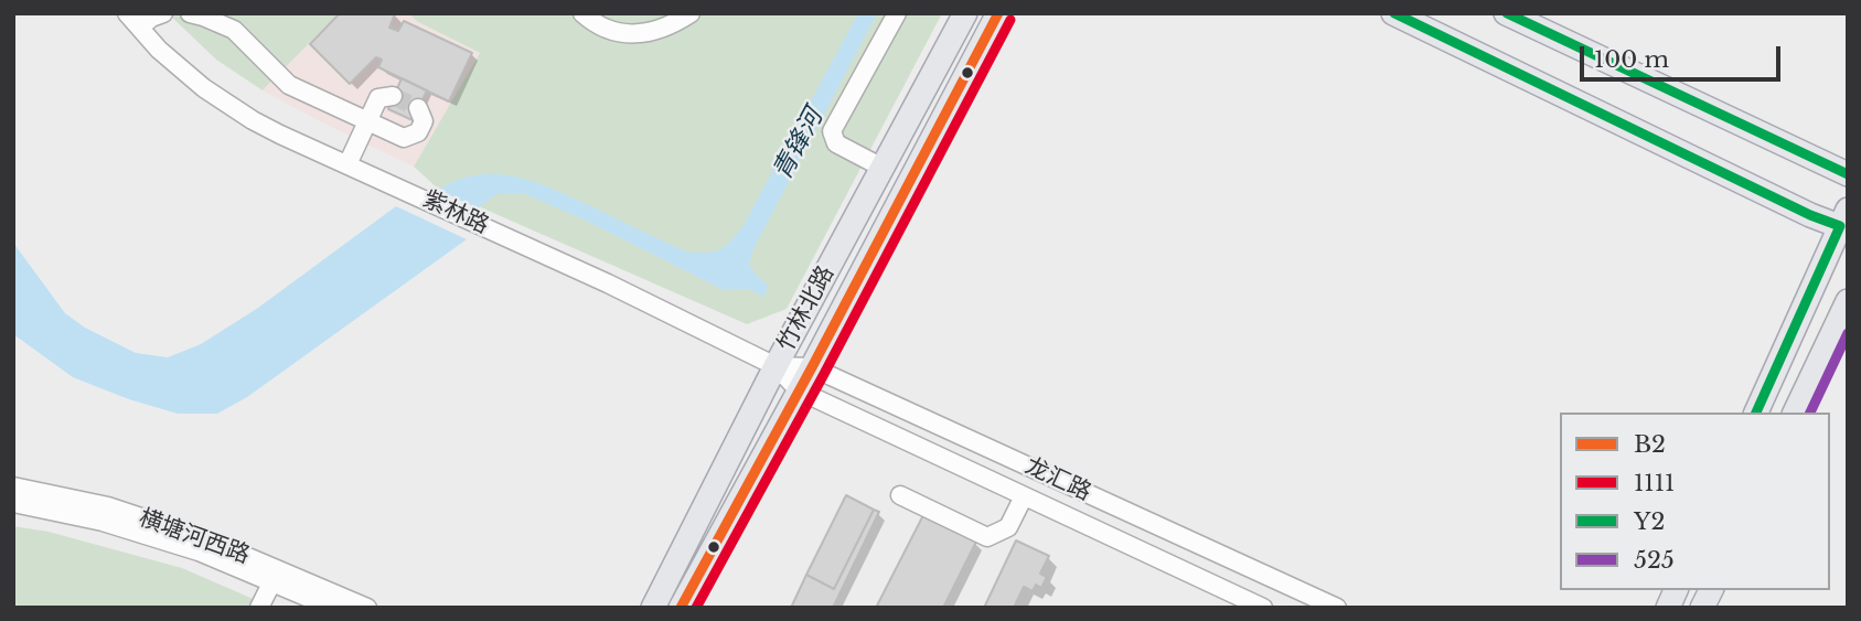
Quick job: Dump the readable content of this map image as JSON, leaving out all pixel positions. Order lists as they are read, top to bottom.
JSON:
{
  "streets": {
    "main road": ["竹林北路"],
    "street": ["紫林路", "龙汇路", "横塘河西路"]
  },
  "crossings": [
    ["紫林路", "竹林北路"],
    ["紫林路", "龙汇路"],
    ["竹林北路", "龙汇路"]
  ],
  "water": ["青锋河"],
  "lines": [
    "transit line B2",
    "transit line Y2",
    "transit line 1111",
    "transit line 525"
  ],
  "legend": [
    "B2",
    "1111",
    "Y2",
    "525"
  ],
  "scale_bar": "100 m"
}
